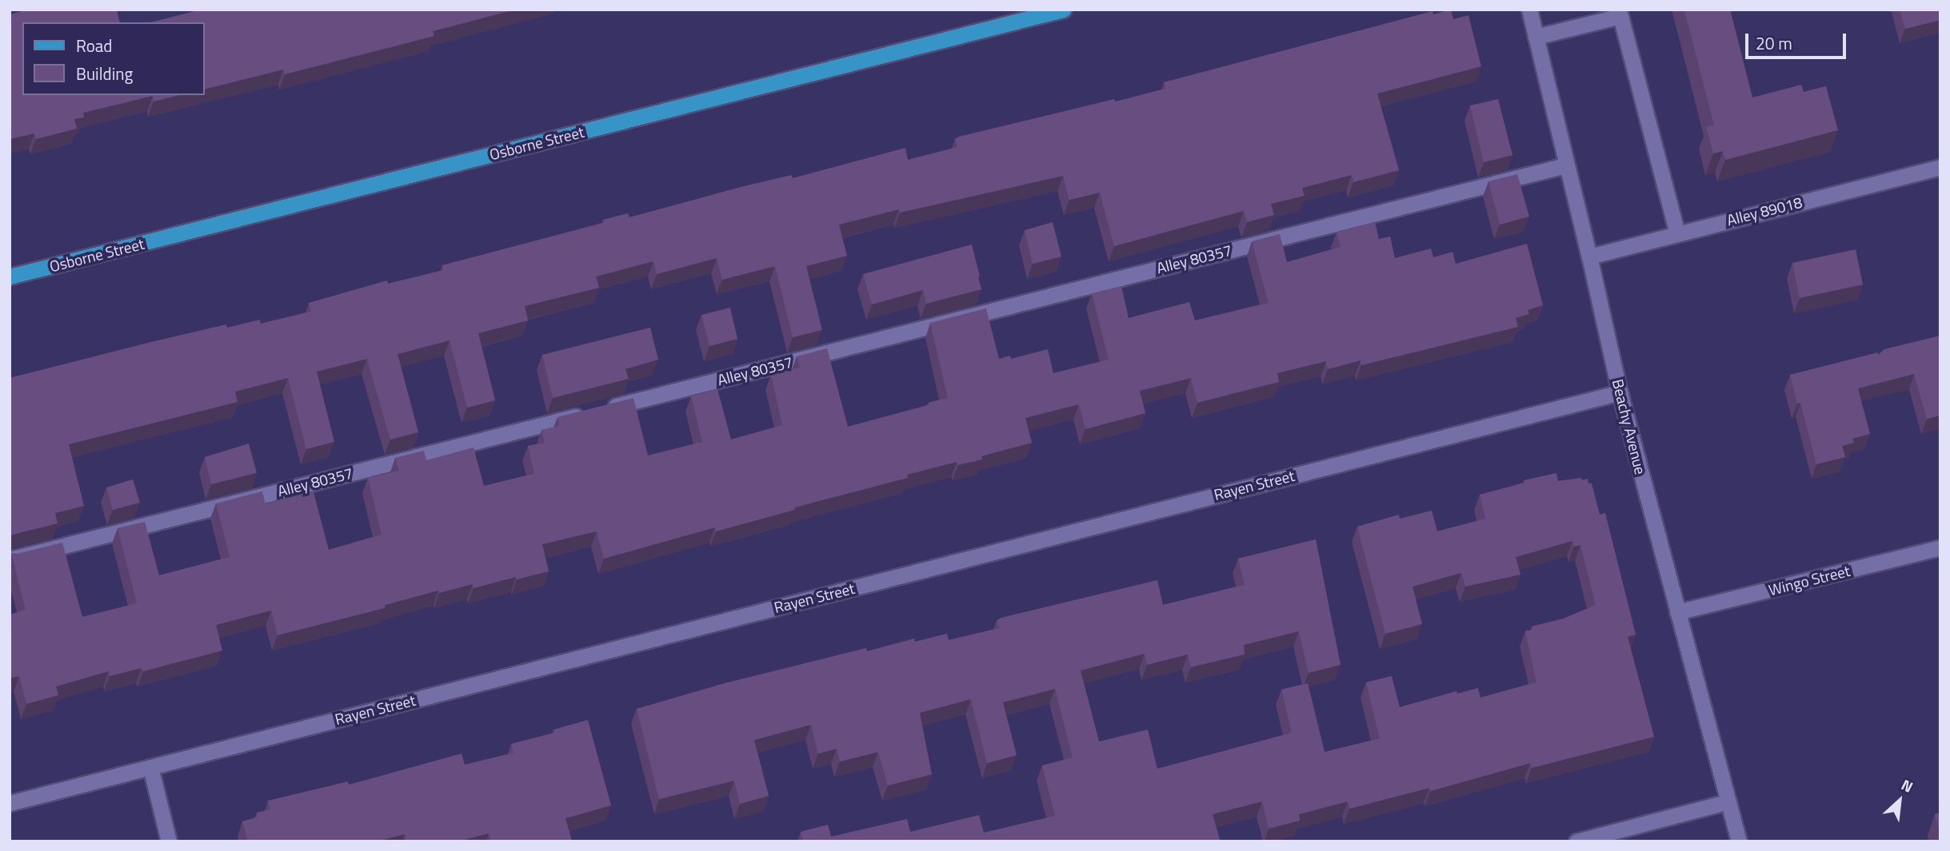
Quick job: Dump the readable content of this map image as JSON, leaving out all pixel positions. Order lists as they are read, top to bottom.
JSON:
{
  "streets": {
    "main road": ["Osborne Street"],
    "street": [
      "Alley 89018",
      "Alley 80357",
      "Beachy Avenue",
      "Rayen Street",
      "Wingo Street"
    ]
  },
  "crossings": [
    ["Alley 89018", "Beachy Avenue"],
    ["Alley 80357", "Beachy Avenue"],
    ["Beachy Avenue", "Rayen Street"],
    ["Beachy Avenue", "Wingo Street"]
  ],
  "legend": ["Road", "Building"],
  "scale_bar": "20 m",
  "north": "top right"
}
